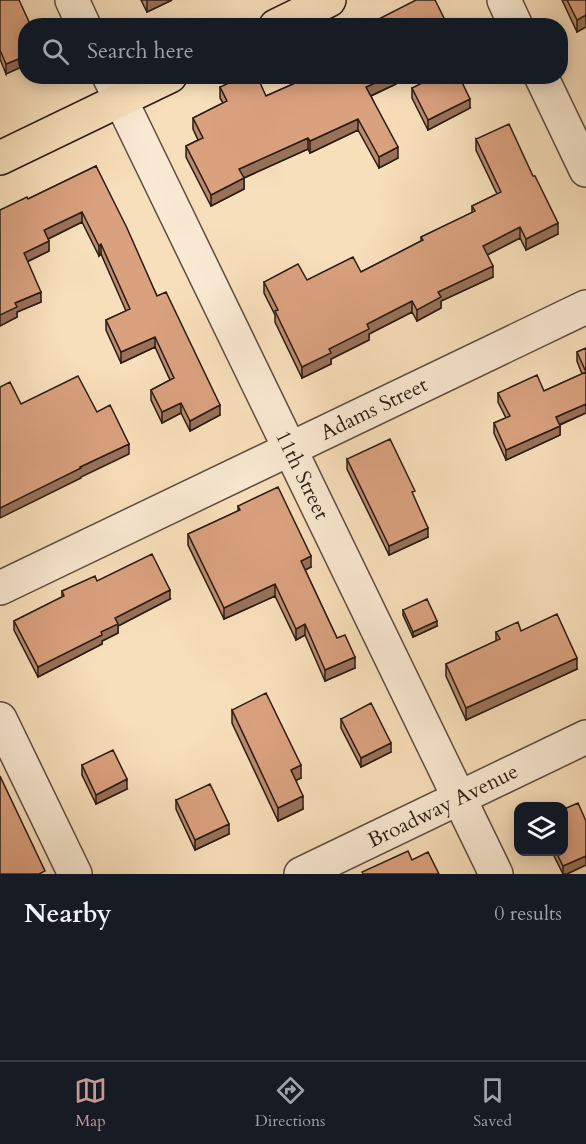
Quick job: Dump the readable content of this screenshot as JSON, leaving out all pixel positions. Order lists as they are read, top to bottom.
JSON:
{
  "streets": {
    "street": ["Adams Street", "11th Street", "Broadway Avenue"]
  },
  "crossings": [
    ["Adams Street", "11th Street"],
    ["11th Street", "Broadway Avenue"]
  ],
  "page": {
    "search": "Search here",
    "heading": ["Nearby", "0 results"],
    "nav": ["Map", "Directions", "Saved"]
  }
}
